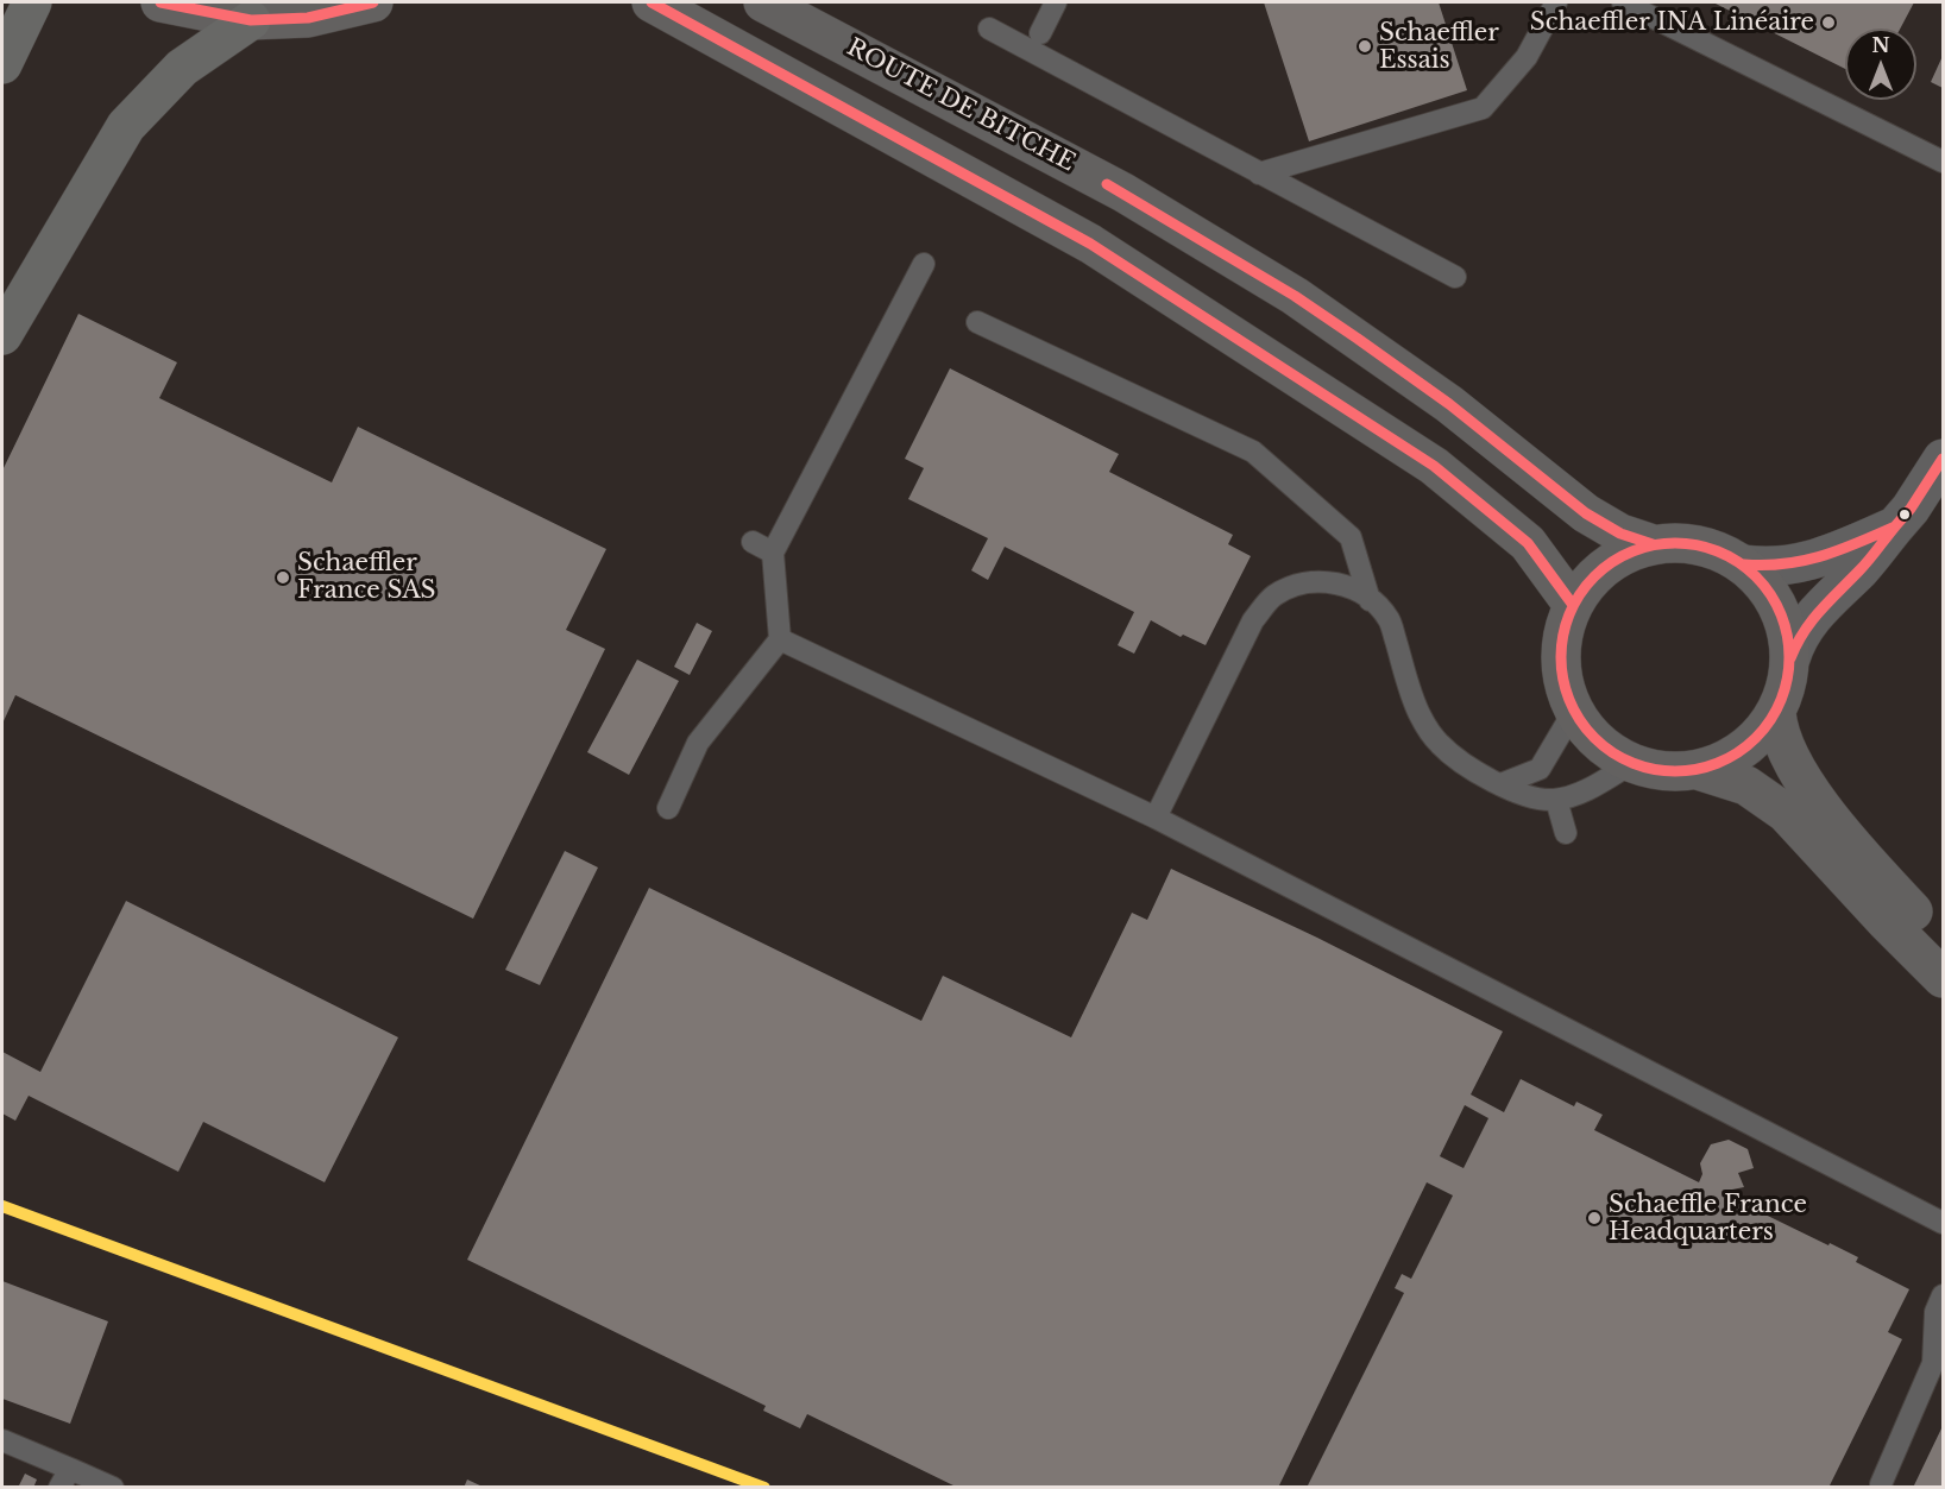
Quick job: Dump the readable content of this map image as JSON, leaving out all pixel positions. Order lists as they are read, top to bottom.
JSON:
{
  "streets": {
    "main road": ["ROUTE DE BITCHE"]
  },
  "places": [
    "Schaeffler INA Linéaire",
    "Schaeffler Essais",
    "Schaeffler France SAS",
    "Schaeffle France Headquarters"
  ],
  "north": "top"
}
